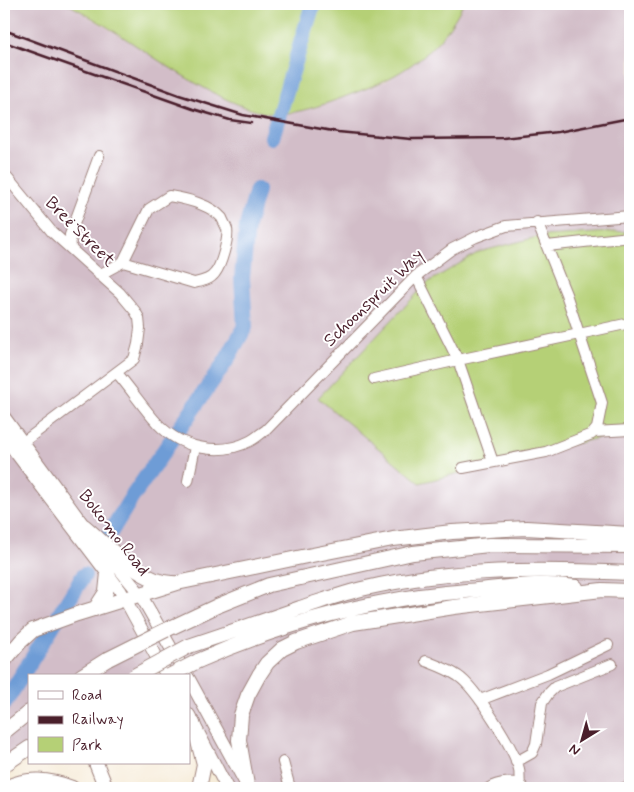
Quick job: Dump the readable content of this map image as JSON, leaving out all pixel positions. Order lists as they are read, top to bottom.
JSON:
{
  "streets": {
    "main road": ["Bokomo Road"],
    "street": ["Breë Street", "Schoonspruit Way"]
  },
  "crossings": [
    ["Breë Street", "Schoonspruit Way"]
  ],
  "legend": ["Road", "Railway", "Park"],
  "north": "bottom left"
}
